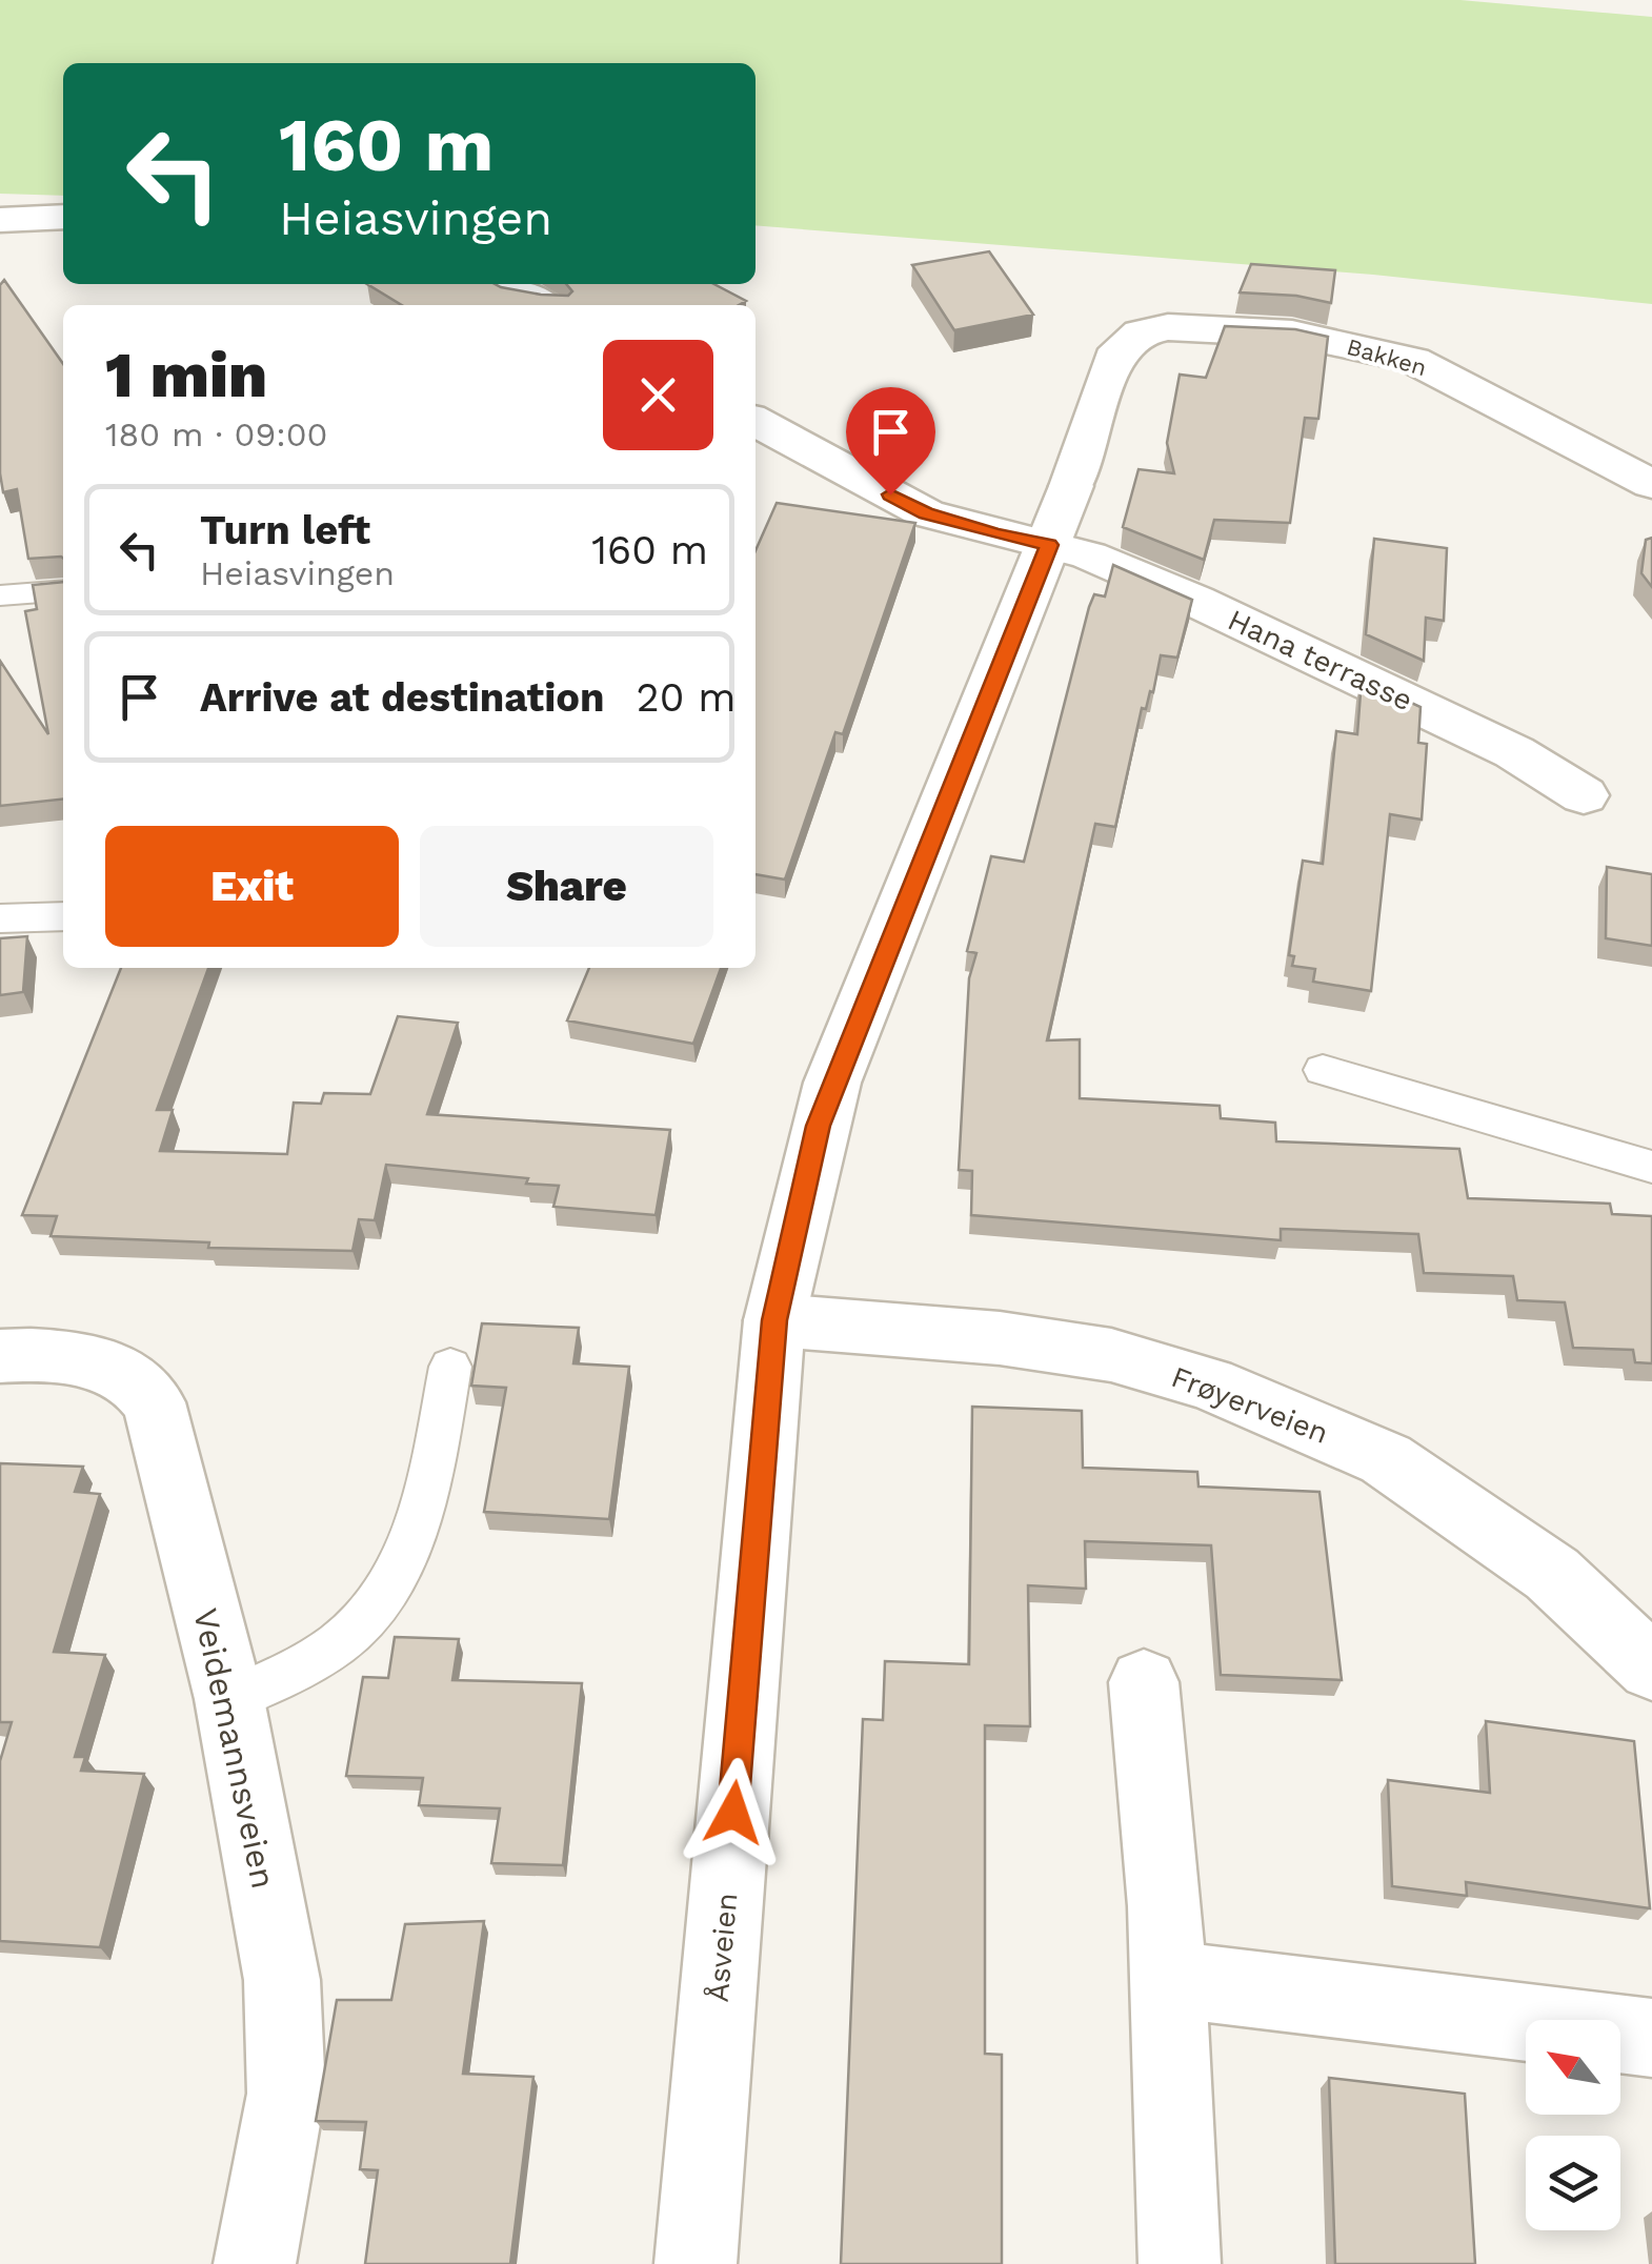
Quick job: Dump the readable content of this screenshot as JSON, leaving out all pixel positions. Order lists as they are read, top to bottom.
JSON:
{
  "streets": {
    "street": [
      "Bakken",
      "Hana terrasse",
      "Frøyerveien",
      "Veidemannsveien",
      "Åsveien"
    ]
  },
  "crossings": [
    ["Bakken", "Åsveien"],
    ["Hana terrasse", "Åsveien"],
    ["Frøyerveien", "Åsveien"]
  ],
  "north": "top left",
  "page": {
    "turn": ["160 m", "Heiasvingen"],
    "heading": ["1 min", "180 m · 09:00"],
    "list": [
      {
        "name": "Turn left",
        "note": "Heiasvingen",
        "value": "160 m"
      },
      {
        "name": "Arrive at destination",
        "value": "20 m"
      }
    ],
    "buttons": ["Exit", "Share"]
  }
}
